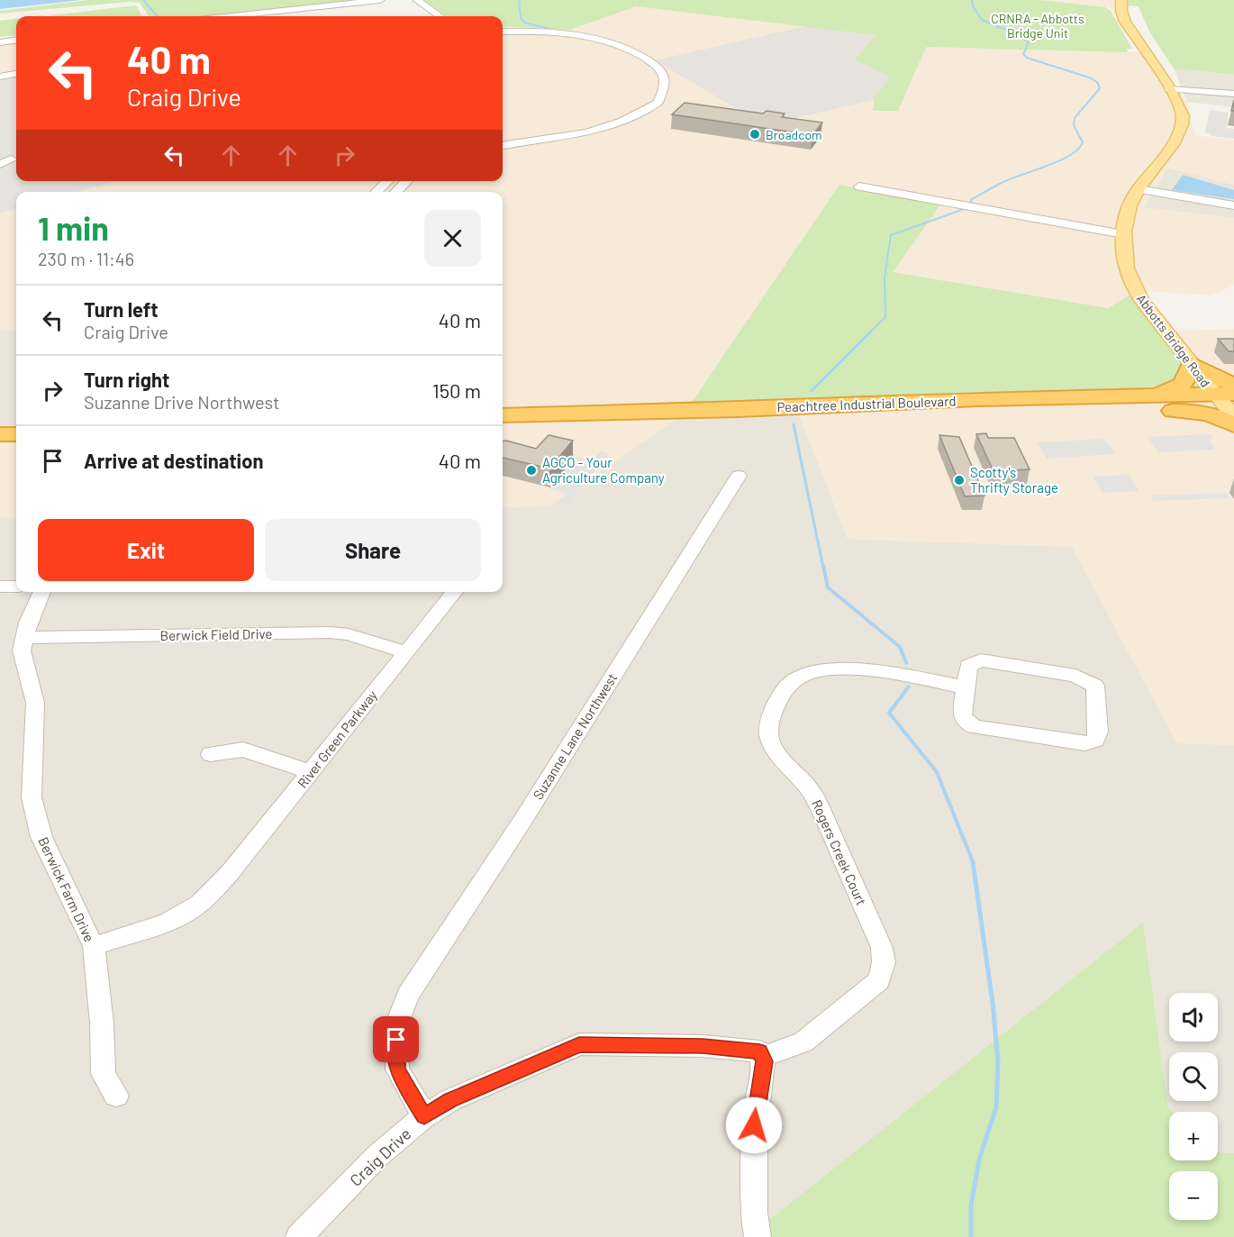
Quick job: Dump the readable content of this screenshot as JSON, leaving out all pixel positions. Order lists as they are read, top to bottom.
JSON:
{
  "streets": {
    "highway": ["Peachtree Industrial Boulevard"],
    "main road": ["Abbotts Bridge Road"],
    "street": [
      "Berwick Field Drive",
      "Suzanne Lane Northwest",
      "River Green Parkway",
      "Rogers Creek Court",
      "Berwick Farm Drive",
      "Craig Drive"
    ]
  },
  "crossings": [
    ["Abbotts Bridge Road", "Peachtree Industrial Boulevard"],
    ["Berwick Field Drive", "River Green Parkway"],
    ["Berwick Field Drive", "Berwick Farm Drive"],
    ["Suzanne Lane Northwest", "Craig Drive"],
    ["River Green Parkway", "Berwick Farm Drive"],
    ["Rogers Creek Court", "Craig Drive"]
  ],
  "parks": ["CRNRA - Abbotts Bridge Unit"],
  "places": ["Broadcom", "AGCO - Your Agriculture Company", "Scotty's Thrifty Storage"],
  "page": {
    "turn": ["40 m", "Craig Drive"],
    "heading": ["1 min", "230 m · 11:46"],
    "list": [
      {
        "name": "Turn left",
        "note": "Craig Drive",
        "value": "40 m"
      },
      {
        "name": "Turn right",
        "note": "Suzanne Drive Northwest",
        "value": "150 m"
      },
      {
        "name": "Arrive at destination",
        "value": "40 m"
      }
    ],
    "buttons": ["Exit", "Share"],
    "map_buttons": ["+", "−"]
  }
}
